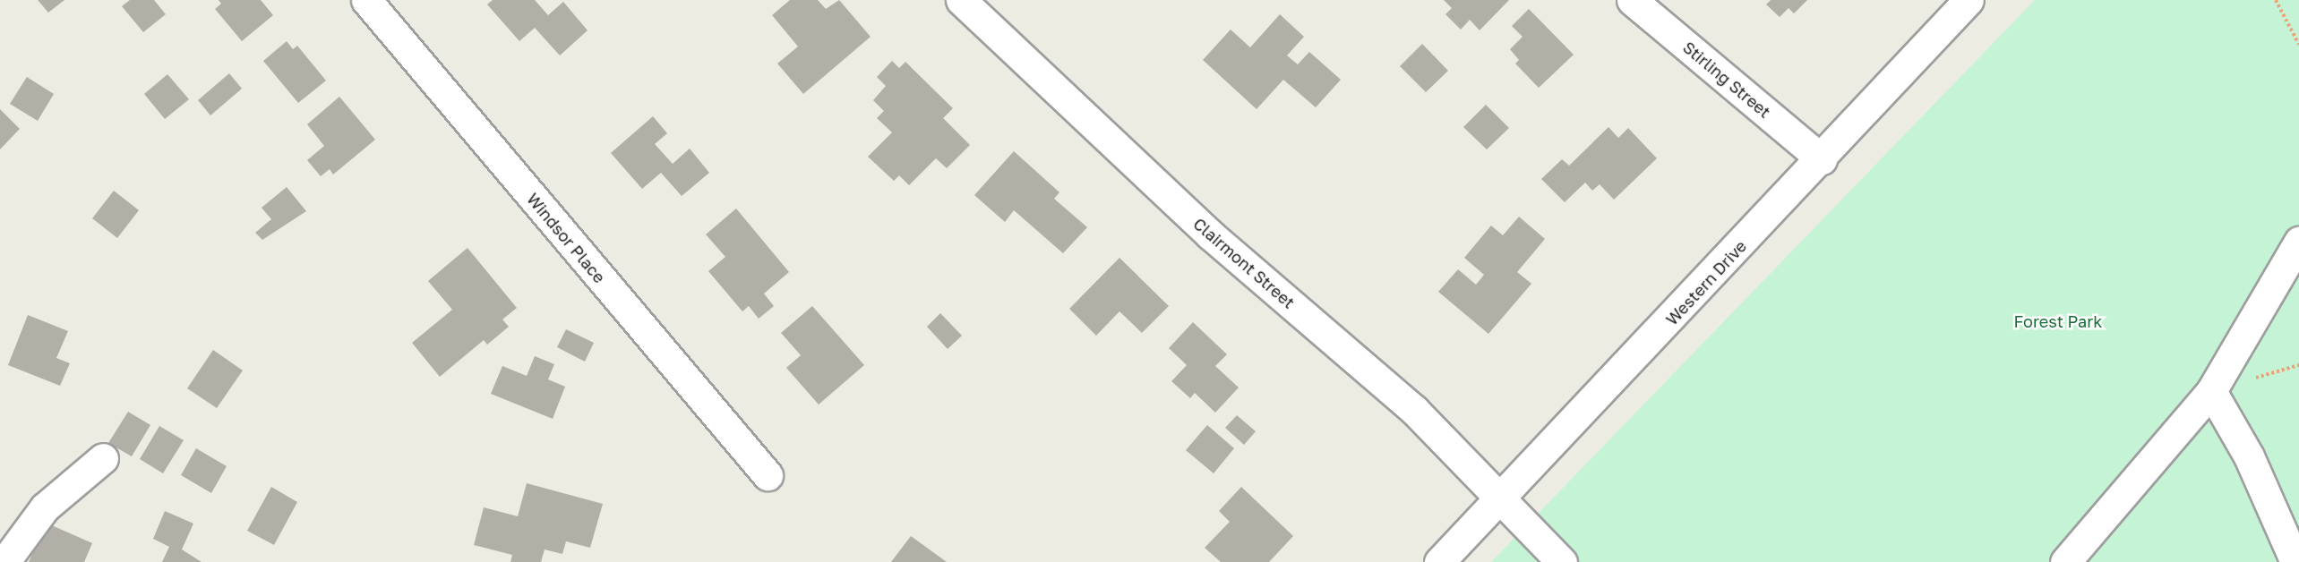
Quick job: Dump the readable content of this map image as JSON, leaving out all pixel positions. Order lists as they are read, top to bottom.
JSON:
{
  "streets": {
    "street": [
      "Stirling Street",
      "Windsor Place",
      "Clairmont Street",
      "Western Drive"
    ]
  },
  "crossings": [
    ["Stirling Street", "Western Drive"],
    ["Clairmont Street", "Western Drive"]
  ],
  "parks": ["Forest Park"]
}
